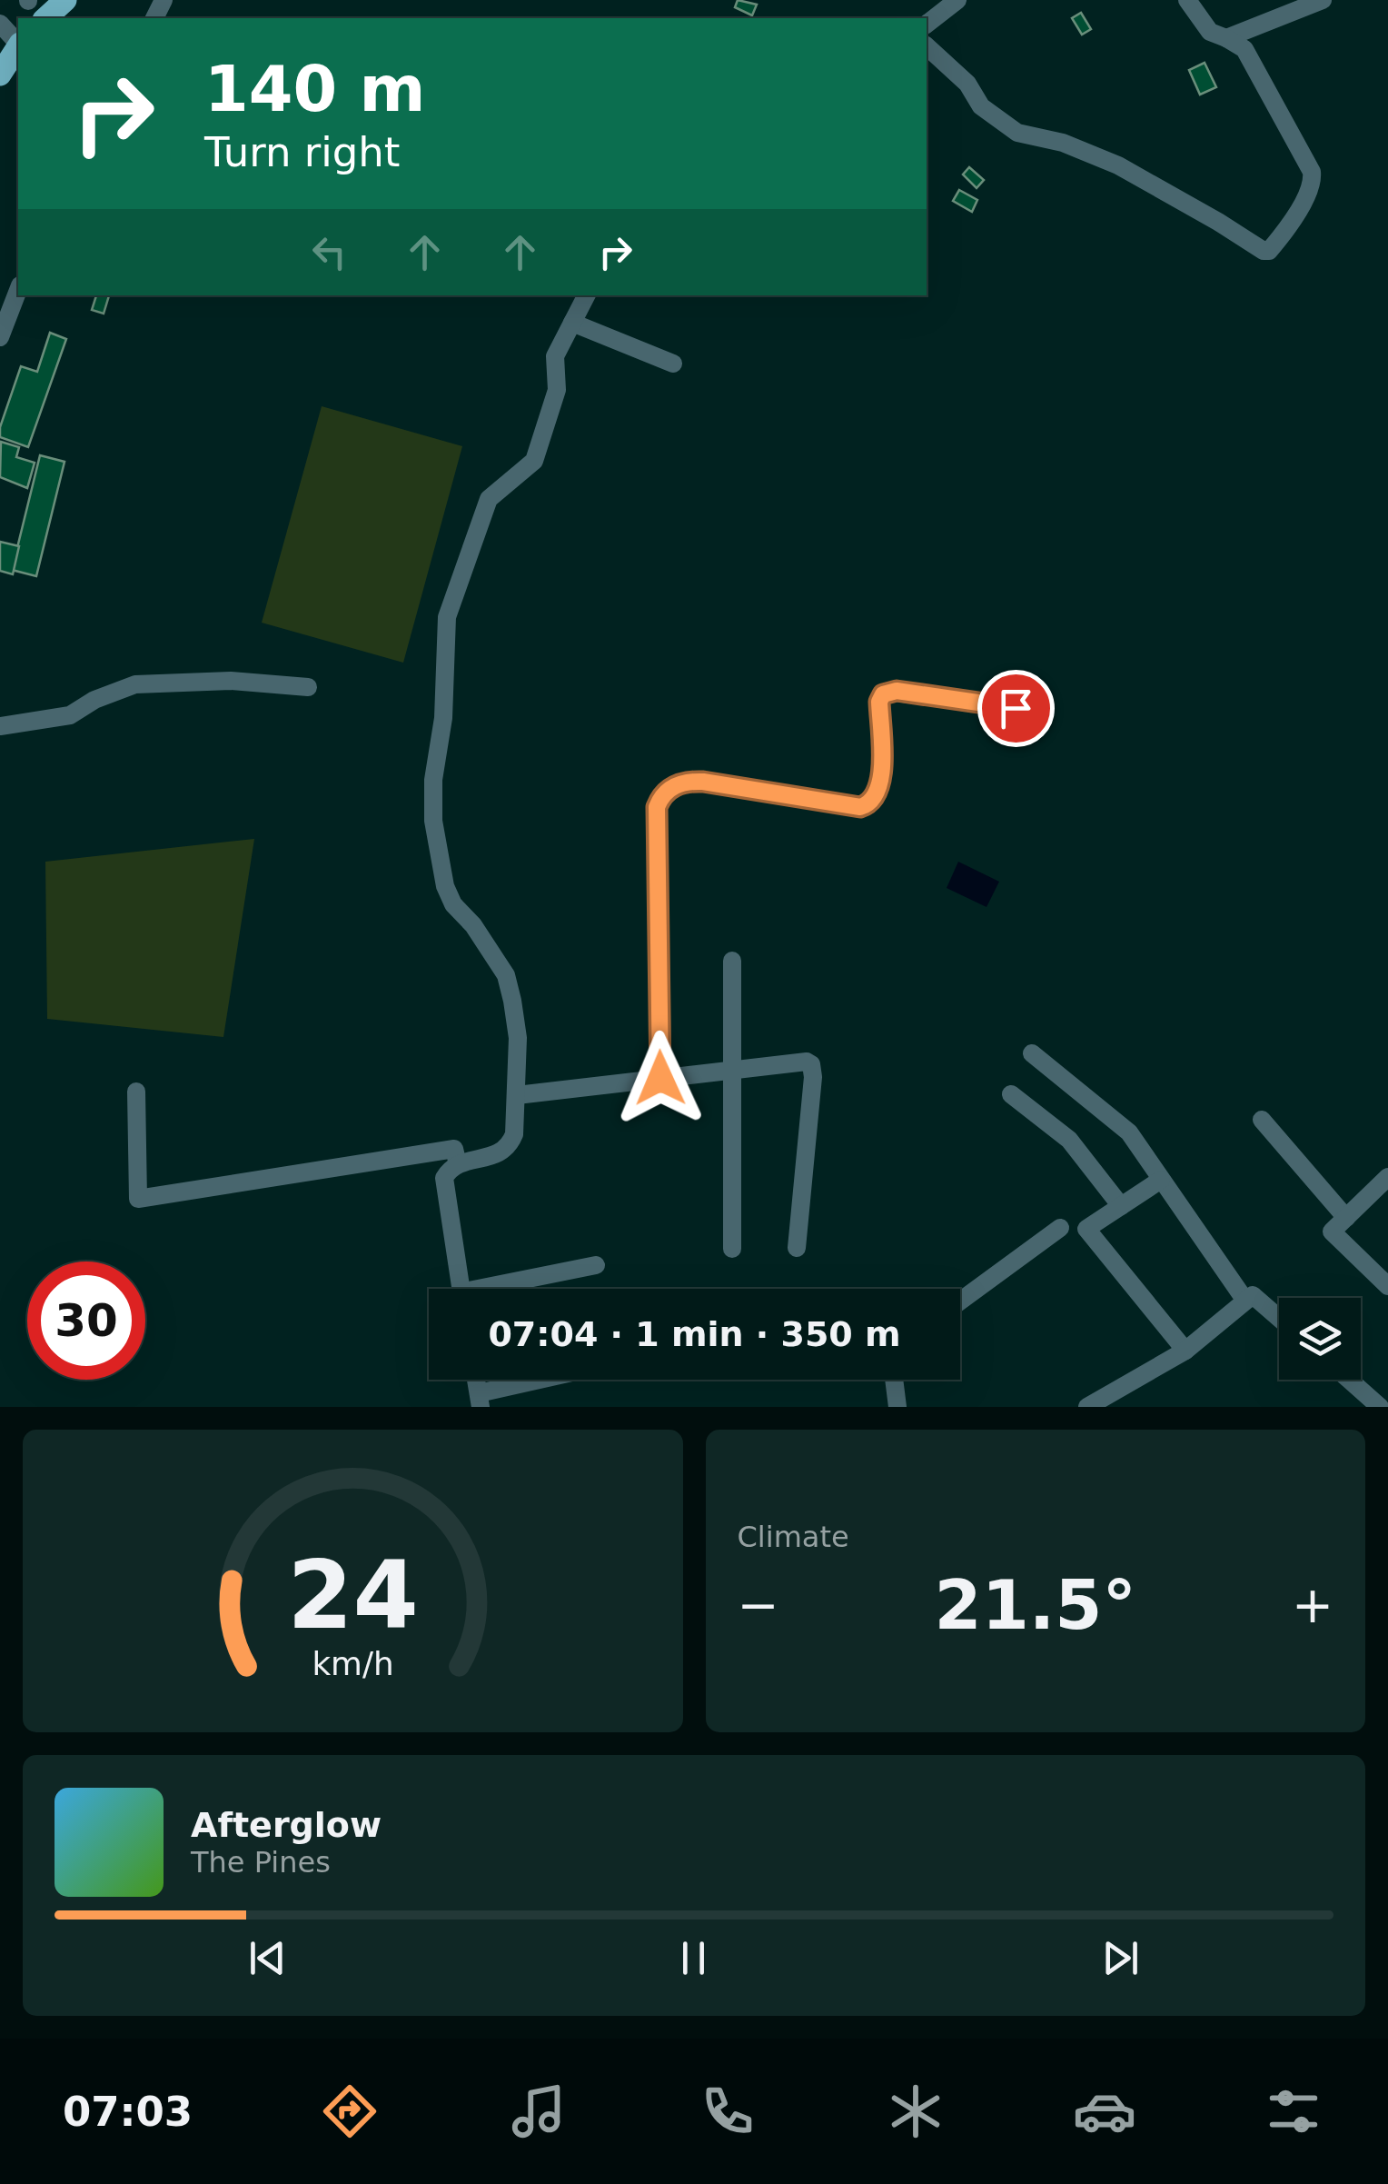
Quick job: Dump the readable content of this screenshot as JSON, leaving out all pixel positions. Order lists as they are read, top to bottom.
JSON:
{
  "page": {
    "turn": ["140 m", "Turn right"],
    "limit": "30",
    "trip": "07:04 · 1 min · 350 m",
    "tile": "Climate",
    "heat": ["−", "21.5°", "+"],
    "song": ["Afterglow", "The Pines"],
    "tabs": "07:03",
    "gauge": ["24", "km/h"]
  }
}
